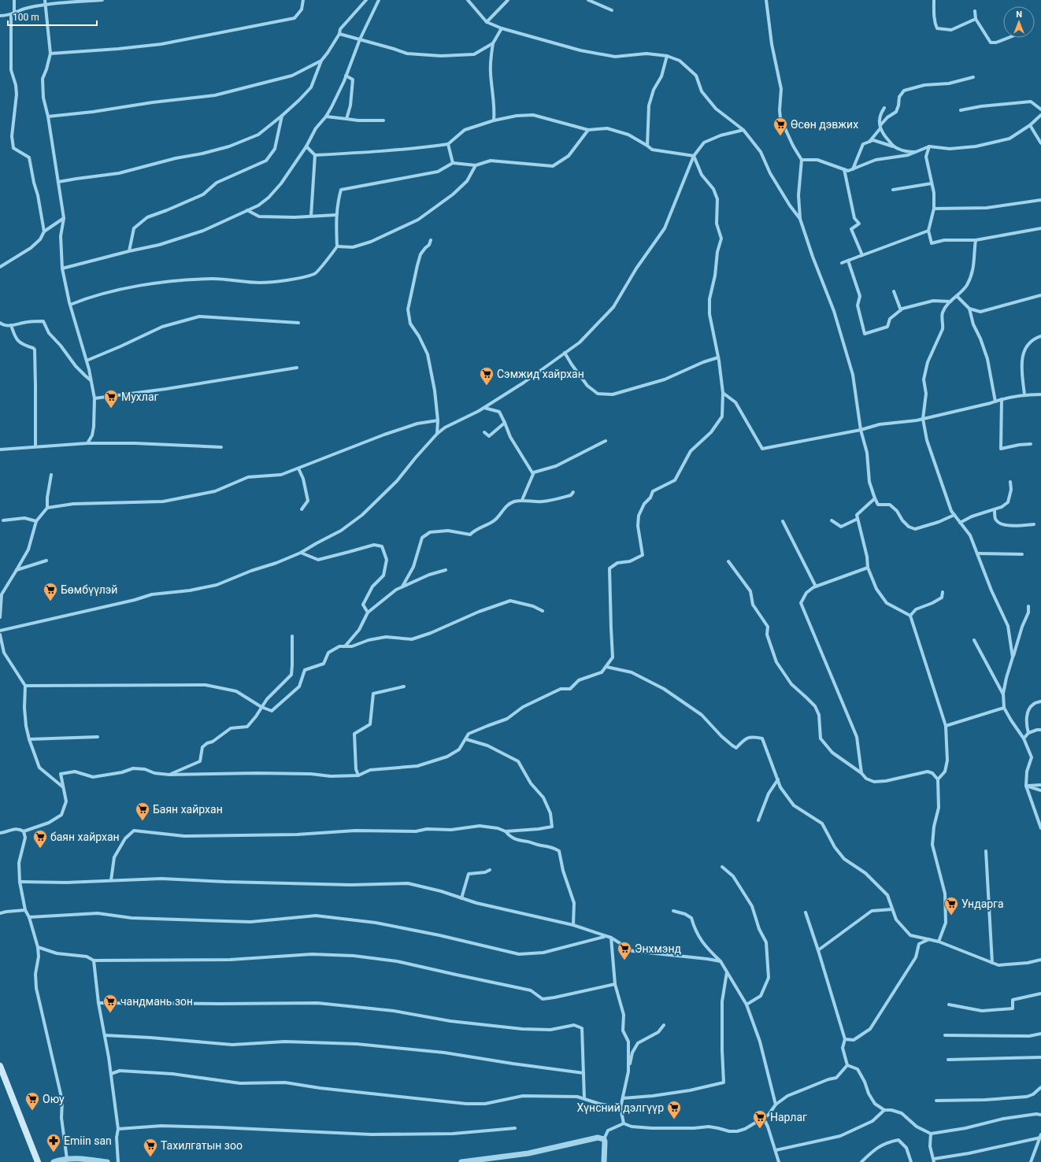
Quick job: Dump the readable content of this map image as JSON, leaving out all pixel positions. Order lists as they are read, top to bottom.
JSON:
{
  "places": {
    "supermarket": [
      "Өсөн дэвжих",
      "Сэмжид хайрхан",
      "Мухлаг",
      "Бөмбүүлэй",
      "Баян хайрхан",
      "баян хайрхан",
      "Ундарга",
      "Энхмэнд",
      "чандмань зон",
      "Оюу",
      "Хүнсний дэлгүүр",
      "Нарлаг",
      "Тахилгатын зоо"
    ],
    "pharmacy": ["Emiin san"]
  },
  "scale_bar": "100 m",
  "north": "top"
}
